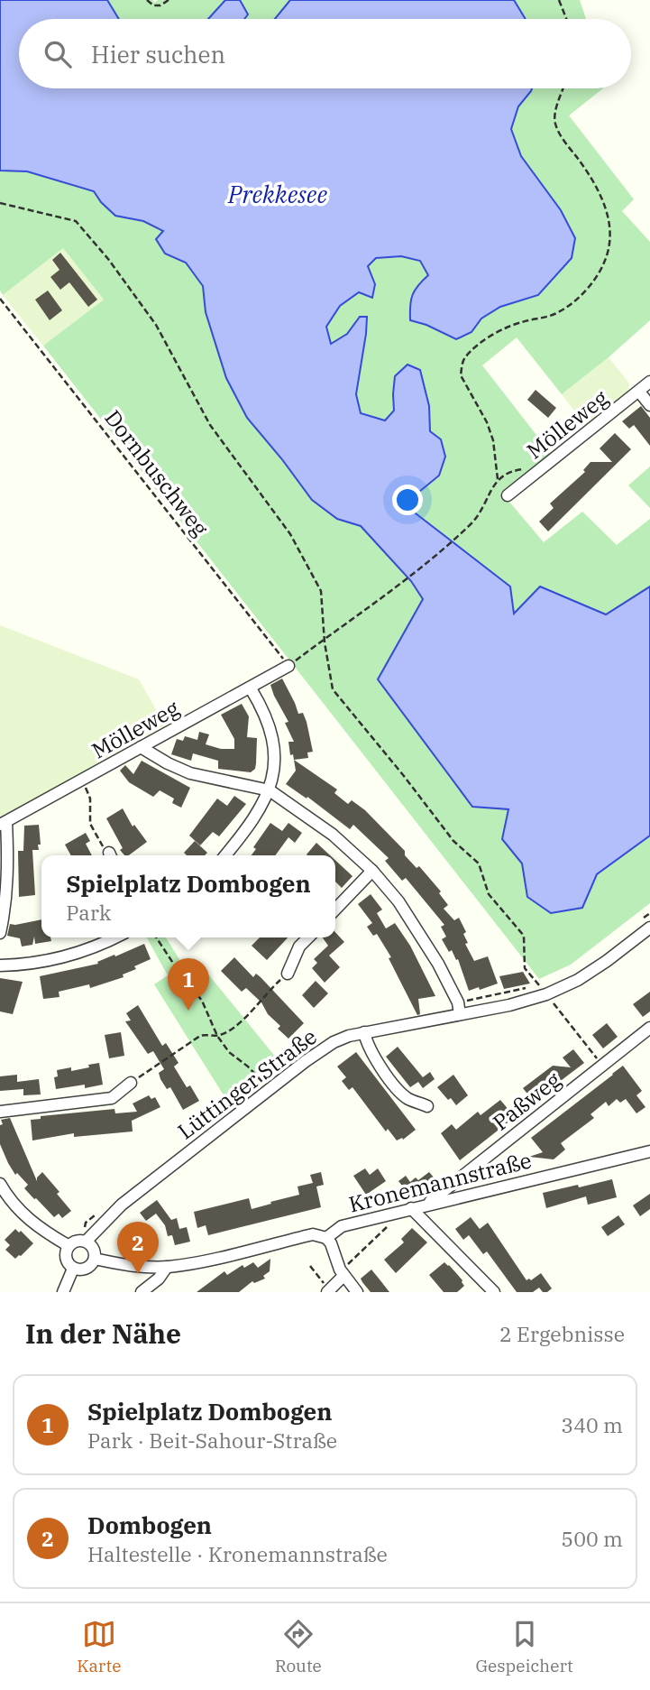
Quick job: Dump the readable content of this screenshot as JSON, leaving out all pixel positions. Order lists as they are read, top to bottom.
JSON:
{
  "streets": {
    "street": [
      "Mölleweg",
      "Lüttinger Straße",
      "Paßweg",
      "Kronemannstraße"
    ],
    "path": ["Dornbuschweg"]
  },
  "crossings": [
    ["Mölleweg", "Dornbuschweg"],
    ["Lüttinger Straße", "Kronemannstraße"],
    ["Paßweg", "Kronemannstraße"]
  ],
  "water": ["Prekkesee"],
  "page": {
    "search": "Hier suchen",
    "popup": ["Spielplatz Dombogen", "Park"],
    "pins": ["1", "2"],
    "heading": ["In der Nähe", "2 Ergebnisse"],
    "list": [
      {
        "mark": "1",
        "name": "Spielplatz Dombogen",
        "note": "Park · Beit-Sahour-Straße",
        "value": "340 m"
      },
      {
        "mark": "2",
        "name": "Dombogen",
        "note": "Haltestelle · Kronemannstraße",
        "value": "500 m"
      }
    ],
    "nav": ["Karte", "Route", "Gespeichert"]
  }
}
